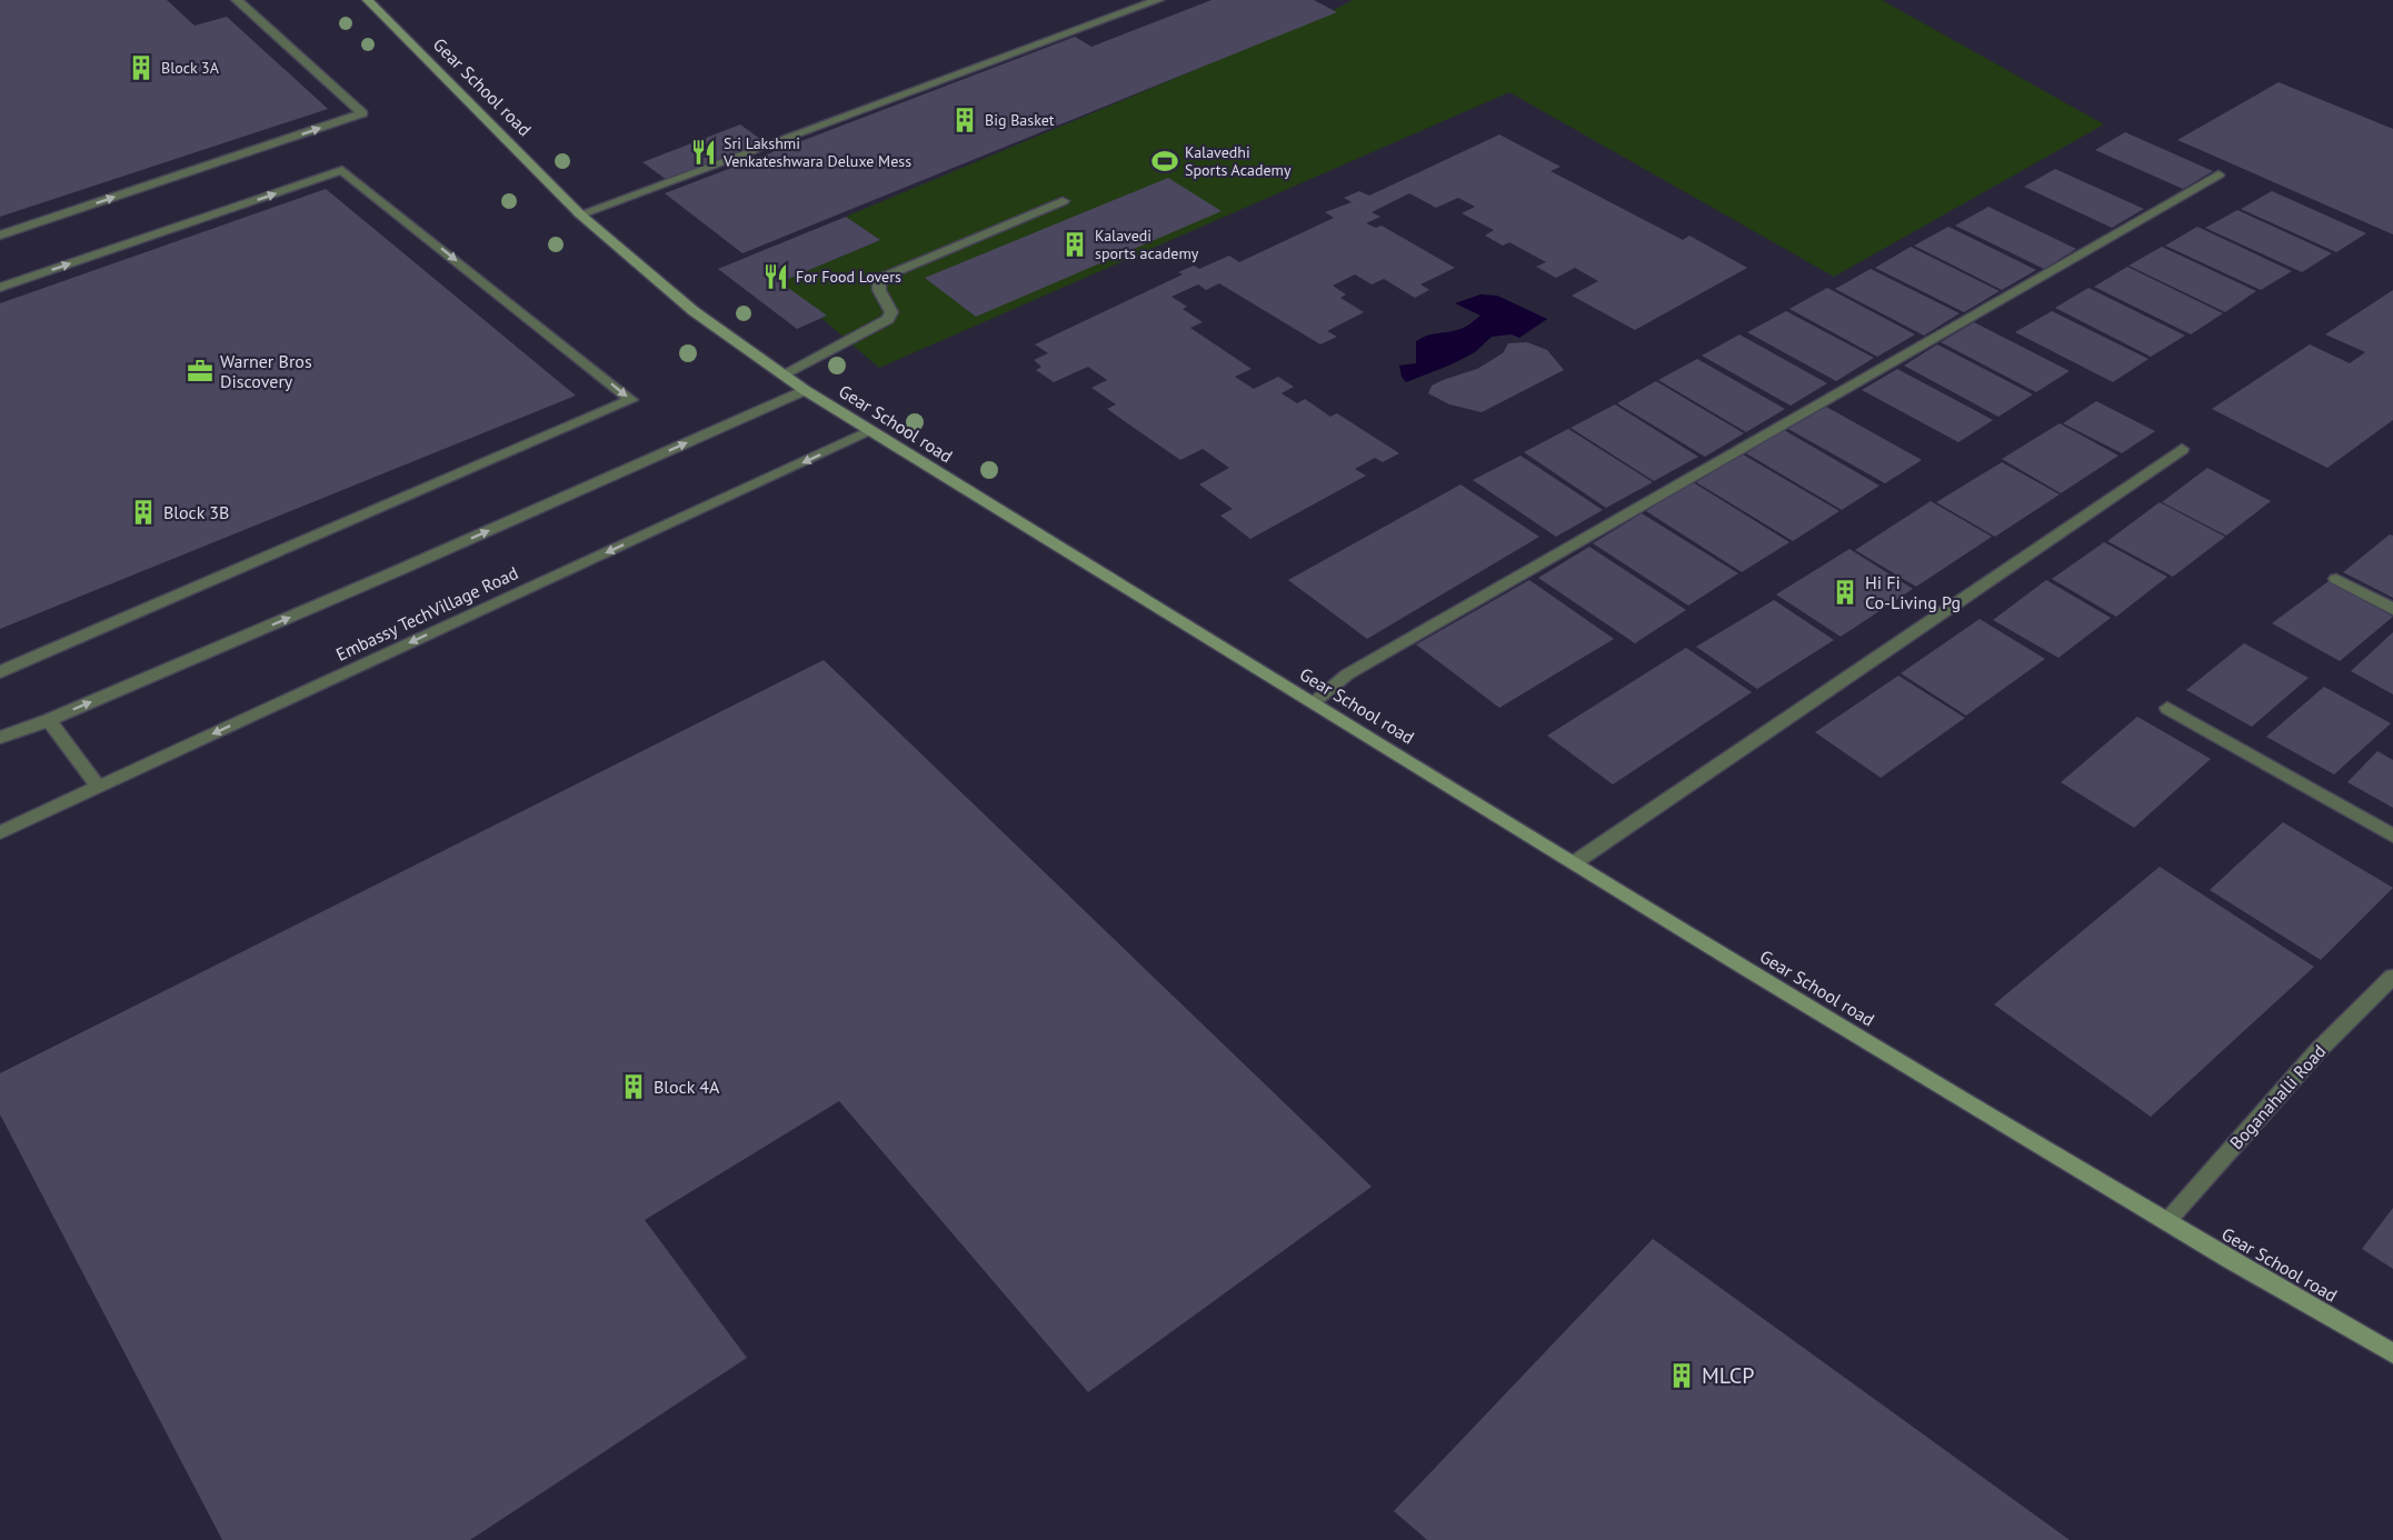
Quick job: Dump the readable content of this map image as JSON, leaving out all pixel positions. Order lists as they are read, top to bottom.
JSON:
{
  "streets": {
    "main road": ["Gear School road"],
    "street": ["Embassy TechVillage Road", "Boganahalli Road"]
  },
  "crossings": [
    ["Gear School road", "Embassy TechVillage Road"],
    ["Gear School road", "Boganahalli Road"]
  ],
  "places": {
    "building": [
      "Block 3A",
      "Big Basket",
      "Kalavedi sports academy",
      "Block 3B",
      "Hi Fi Co-Living Pg",
      "Block 4A",
      "MLCP"
    ],
    "restaurant": ["Sri Lakshmi Venkateshwara Deluxe Mess", "For Food Lovers"],
    "sports": ["Kalavedhi Sports Academy"],
    "office": ["Warner Bros Discovery"]
  }
}
